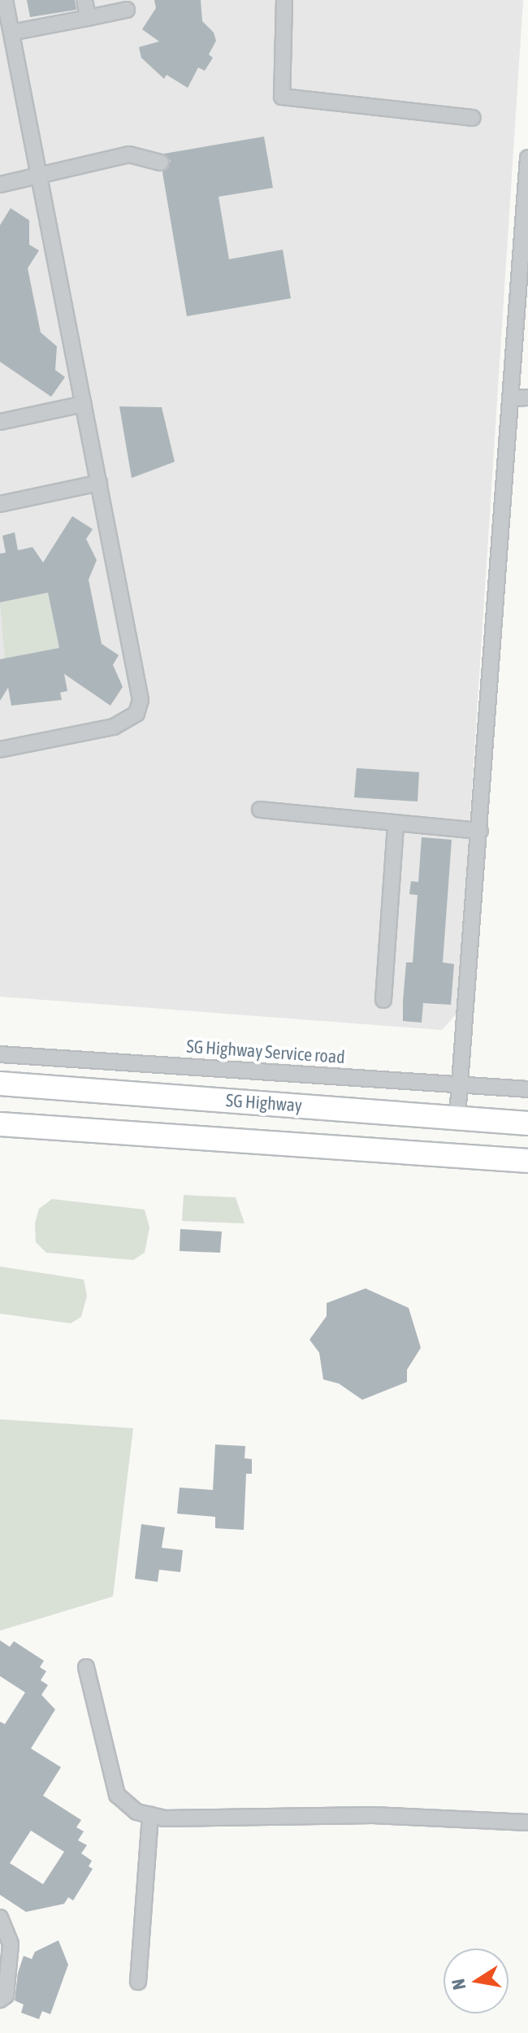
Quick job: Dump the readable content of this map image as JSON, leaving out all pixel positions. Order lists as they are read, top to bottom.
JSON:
{
  "streets": {
    "highway": ["SG Highway"],
    "street": ["SG Highway Service road"]
  },
  "north": "left"
}
